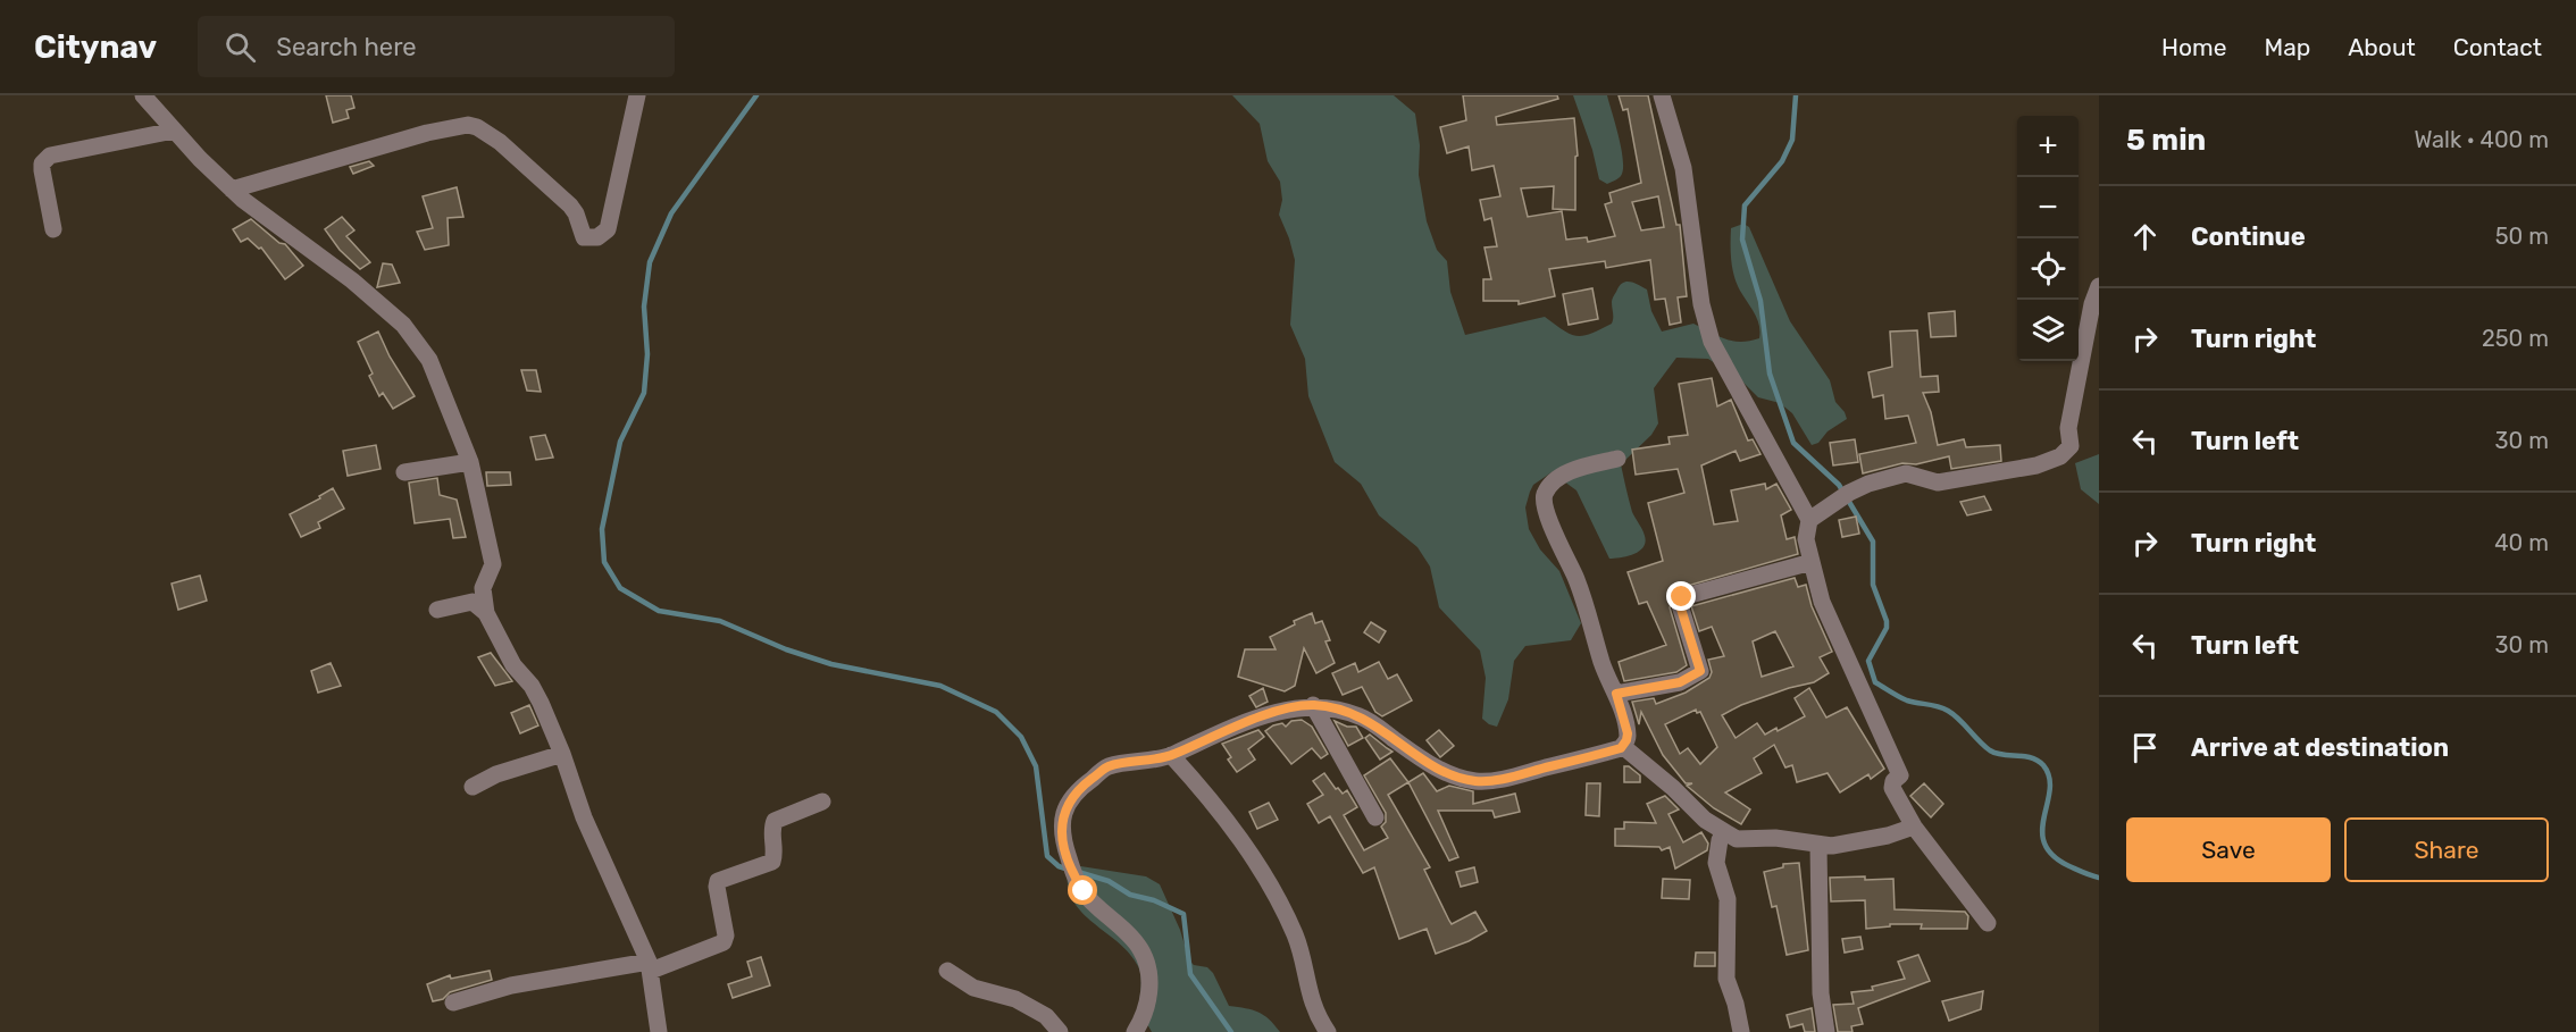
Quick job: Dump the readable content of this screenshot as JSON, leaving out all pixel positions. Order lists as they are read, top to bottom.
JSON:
{
  "page": {
    "header": "Citynav",
    "search": "Search here",
    "nav": [
      "Home",
      "Map",
      "About",
      "Contact"
    ],
    "heading": ["5 min", "Walk · 400 m"],
    "map_buttons": ["+", "−"],
    "list": [
      ["Continue", "50 m"],
      ["Turn right", "250 m"],
      ["Turn left", "30 m"],
      ["Turn right", "40 m"],
      ["Turn left", "30 m"],
      "Arrive at destination"
    ],
    "buttons": ["Save", "Share"]
  }
}
